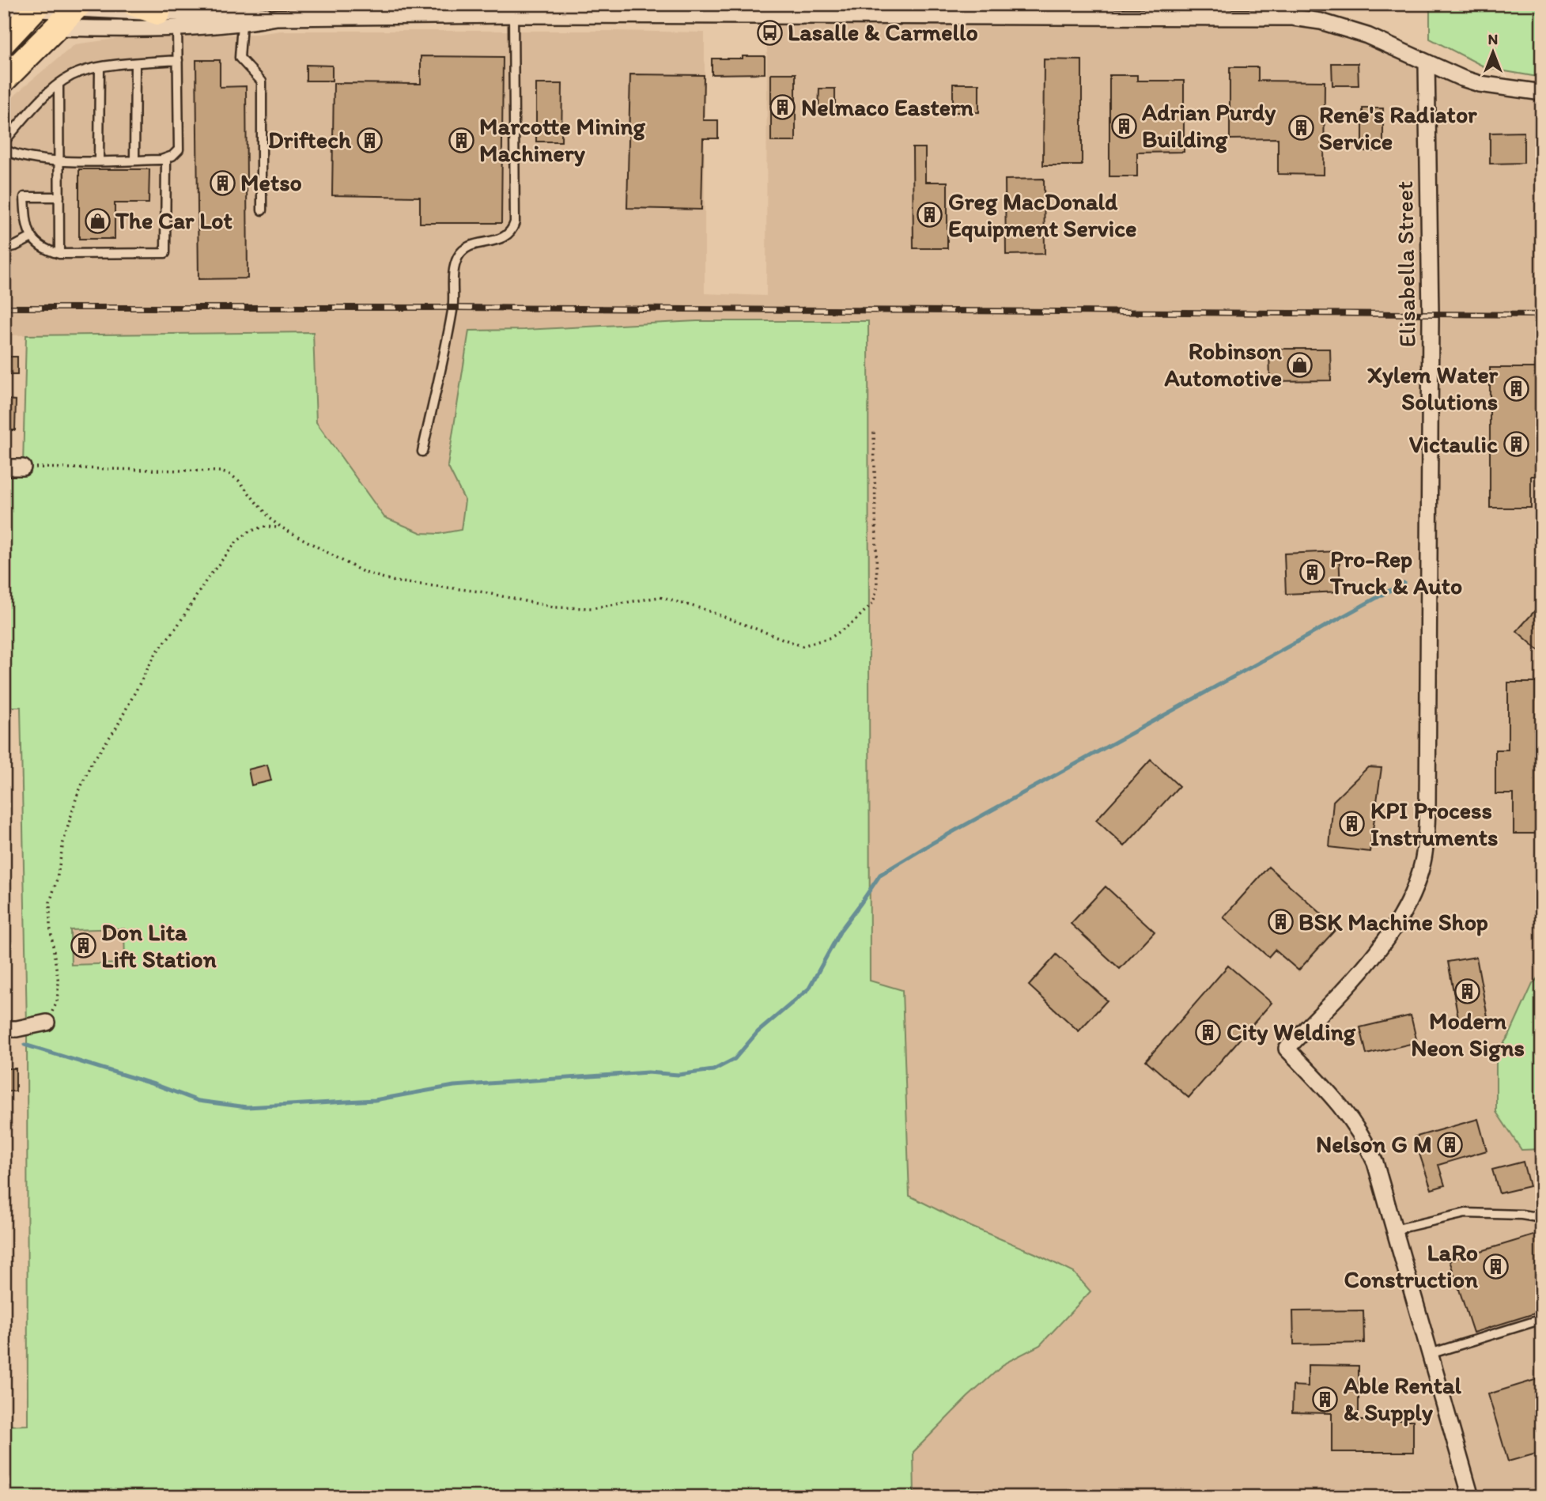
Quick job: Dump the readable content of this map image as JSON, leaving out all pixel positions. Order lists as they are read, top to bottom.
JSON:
{
  "streets": {
    "street": ["Elisabella Street"]
  },
  "places": {
    "bus stop": ["Lasalle & Carmello"],
    "building": [
      "Nelmaco Eastern",
      "Adrian Purdy Building",
      "Rene's Radiator Service",
      "Driftech",
      "Marcotte Mining Machinery",
      "Metso",
      "Greg MacDonald Equipment Service",
      "Xylem Water Solutions",
      "Victaulic",
      "Pro-Rep Truck & Auto",
      "KPI Process Instruments",
      "BSK Machine Shop",
      "Don Lita Lift Station",
      "Modern Neon Signs",
      "City Welding",
      "Nelson G M",
      "LaRo Construction",
      "Able Rental & Supply"
    ],
    "shop": ["The Car Lot", "Robinson Automotive"]
  },
  "north": "top"
}
